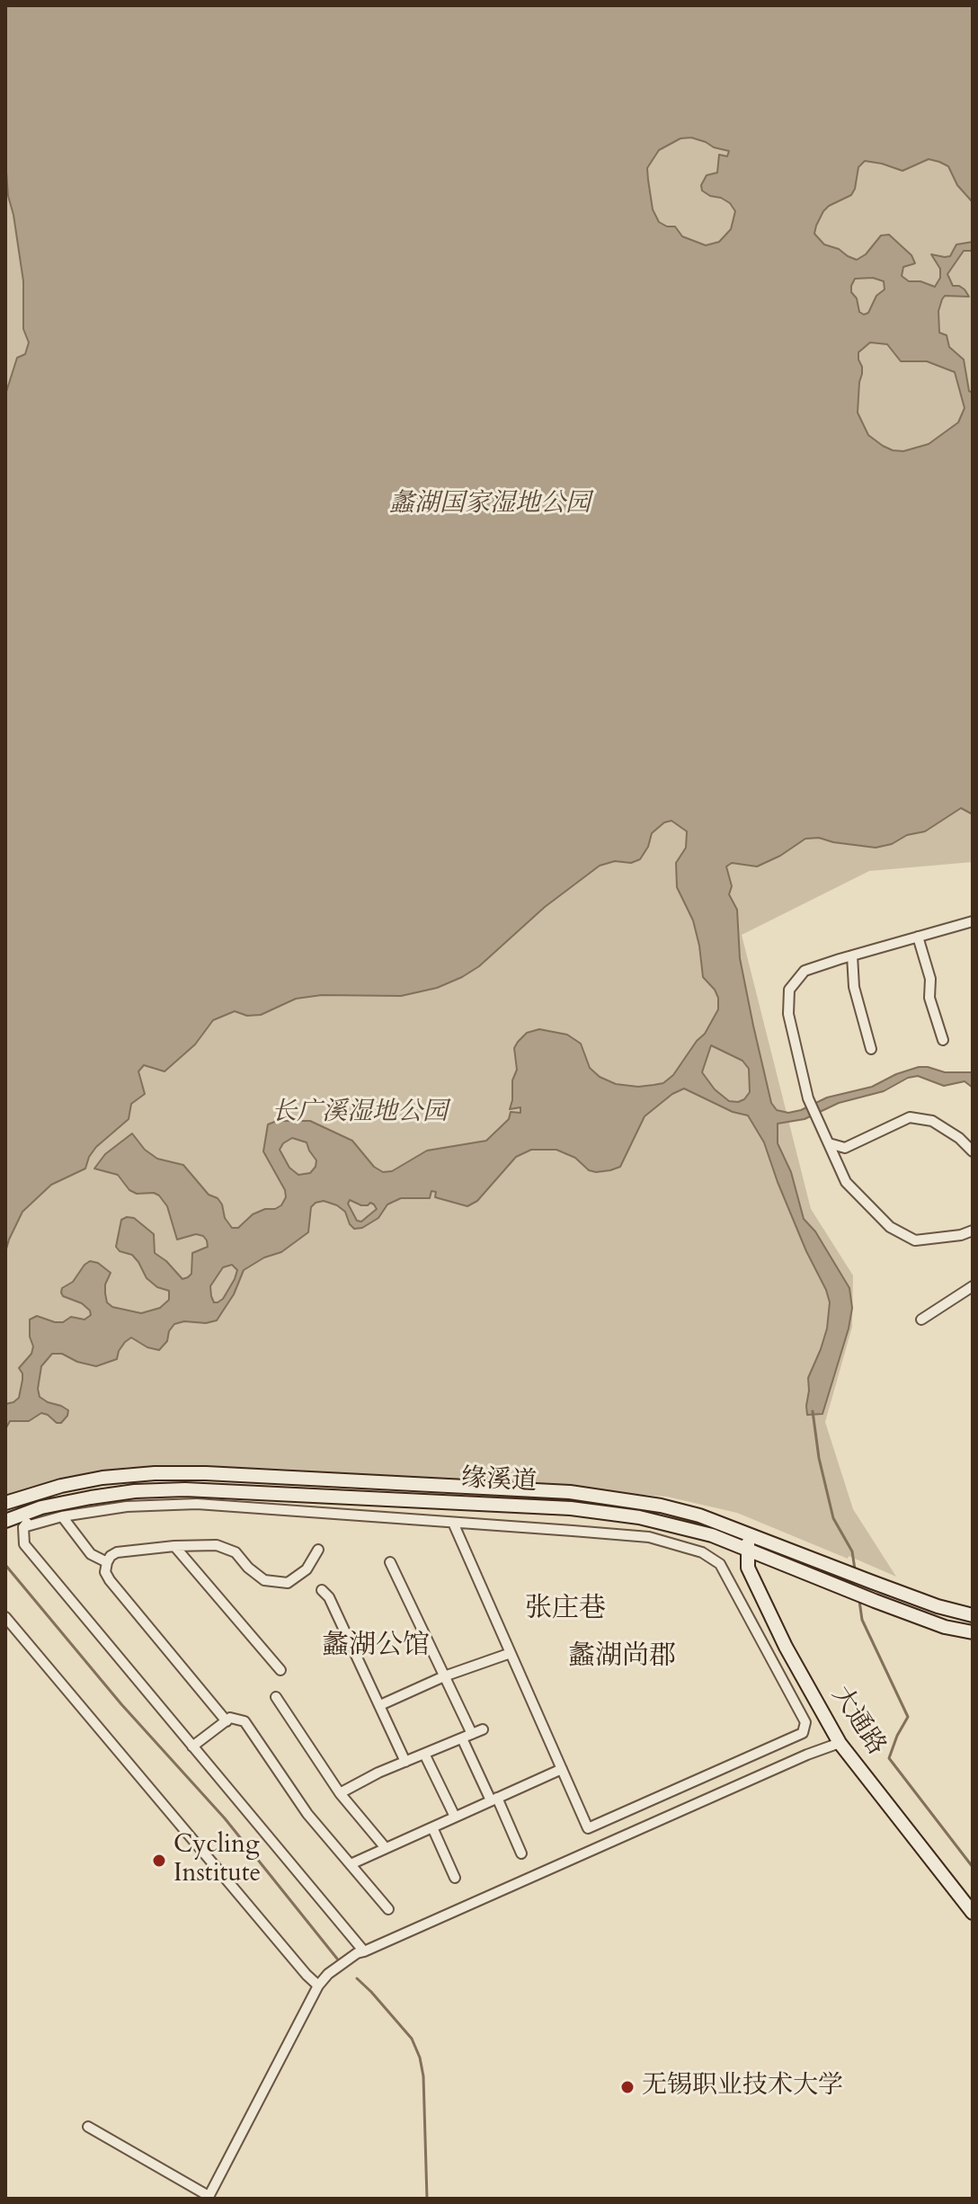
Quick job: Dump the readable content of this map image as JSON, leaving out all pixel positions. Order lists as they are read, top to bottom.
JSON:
{
  "streets": {
    "main road": ["缘溪道", "大通路"]
  },
  "crossings": [
    ["缘溪道", "大通路"]
  ],
  "districts": ["张庄巷", "蠡湖公馆", "蠡湖尚郡"],
  "parks": ["蠡湖国家湿地公园", "长广溪湿地公园"],
  "places": ["Cycling Institute", "无锡职业技术大学"]
}
